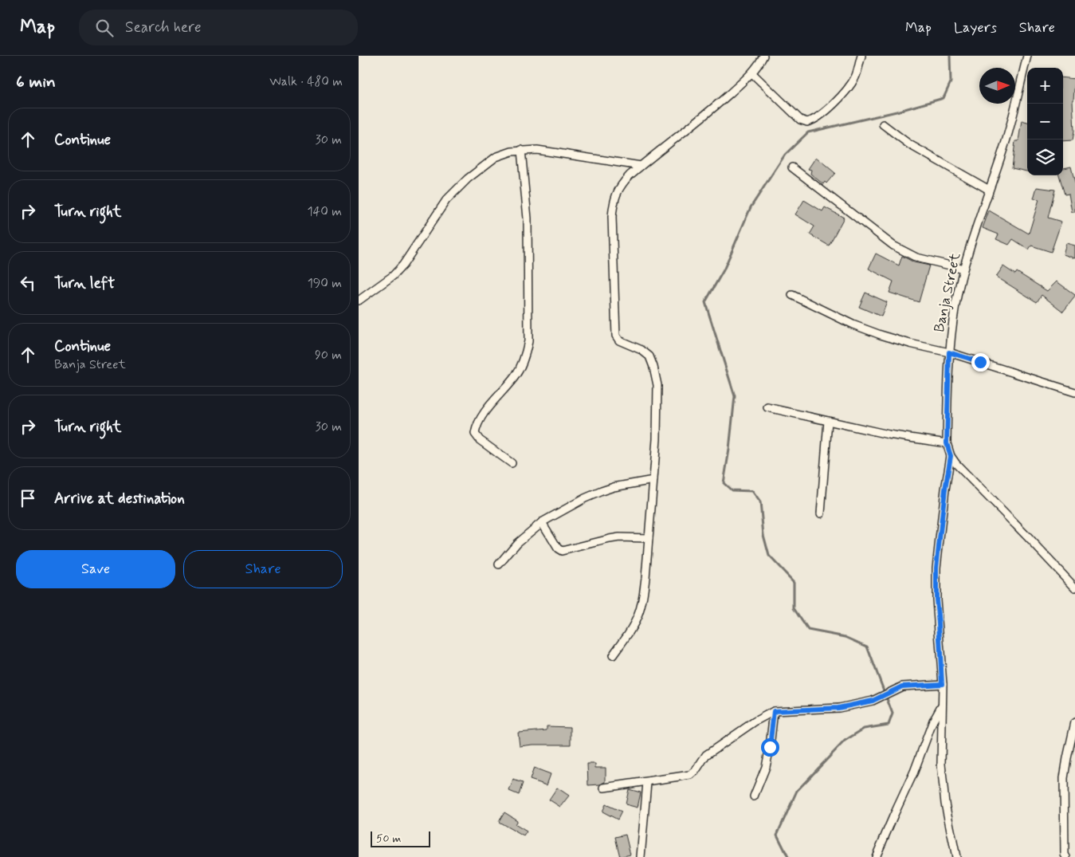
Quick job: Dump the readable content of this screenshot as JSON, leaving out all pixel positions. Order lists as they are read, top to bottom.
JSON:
{
  "streets": {
    "street": ["Banja Street"]
  },
  "scale_bar": "50 m",
  "north": "right",
  "page": {
    "header": "Map",
    "search": "Search here",
    "nav": ["Map", "Layers", "Share"],
    "heading": ["6 min", "Walk · 480 m"],
    "map_buttons": ["+", "−"],
    "list": [
      ["Continue", "30 m"],
      ["Turn right", "140 m"],
      ["Turn left", "190 m"],
      ["Continue", "Banja Street", "90 m"],
      ["Turn right", "30 m"],
      "Arrive at destination"
    ],
    "buttons": ["Save", "Share"],
    "scale": "50 m"
  }
}
